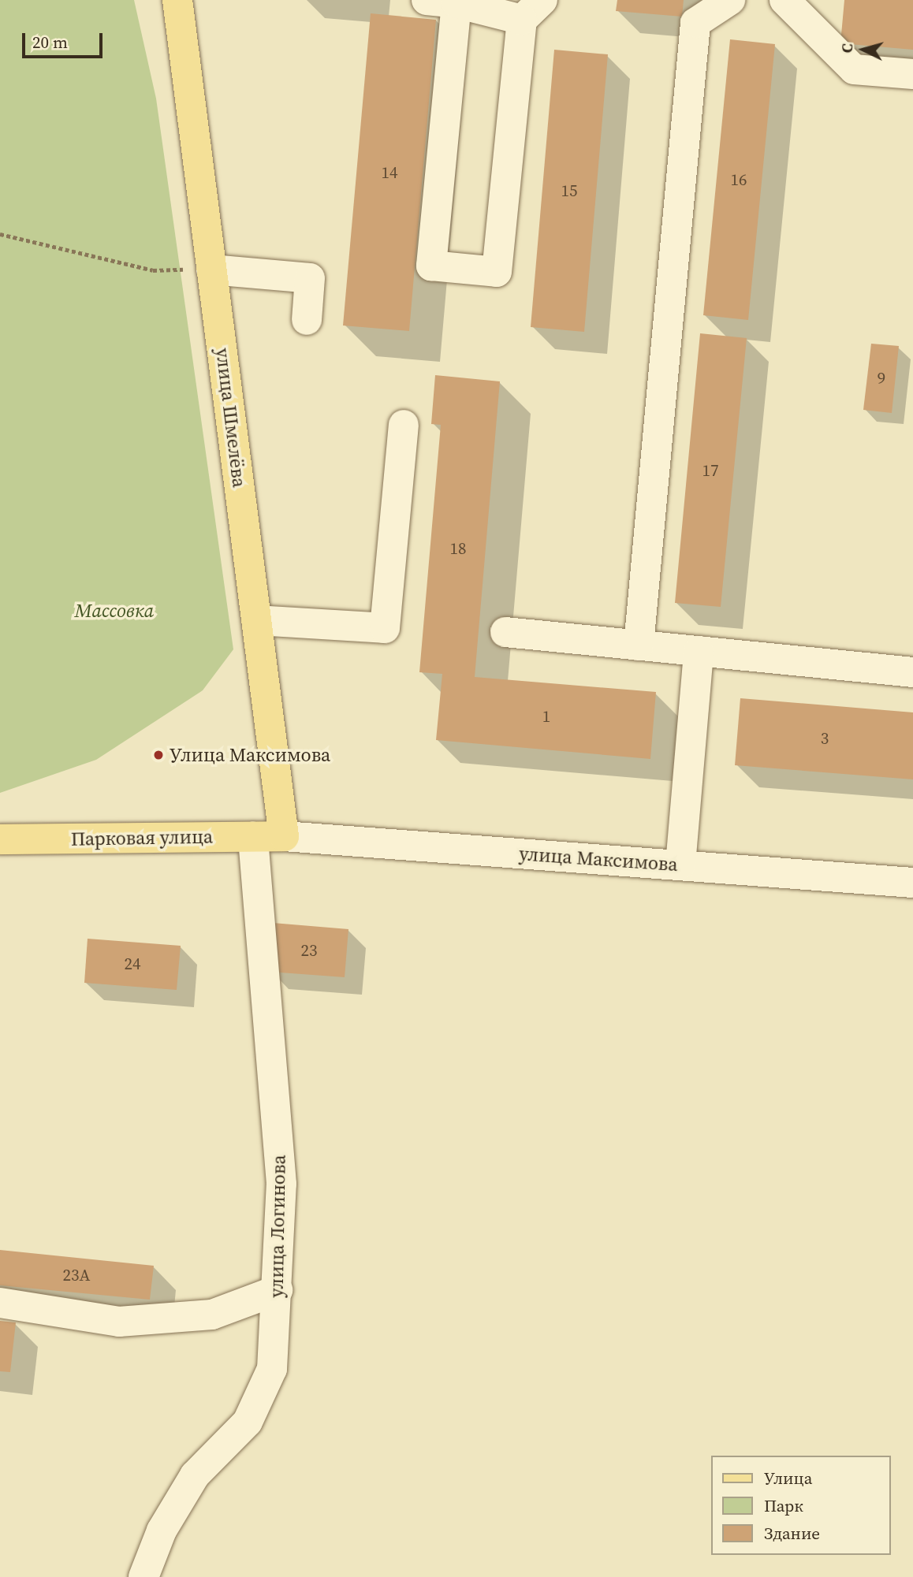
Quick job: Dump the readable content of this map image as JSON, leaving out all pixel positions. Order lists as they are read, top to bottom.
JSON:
{
  "streets": {
    "main road": ["улица Шмелёва", "Парковая улица"],
    "street": ["улица Максимова", "улица Логинова"]
  },
  "crossings": [
    ["улица Шмелёва", "Парковая улица"],
    ["улица Шмелёва", "улица Максимова"],
    ["Парковая улица", "улица Максимова"],
    ["Парковая улица", "улица Логинова"]
  ],
  "parks": ["Массовка"],
  "places": ["Улица Максимова"],
  "house_numbers": [
    "14",
    "16",
    "15",
    "9",
    "17",
    "18",
    "1",
    "3",
    "23",
    "24",
    "23А"
  ],
  "legend": ["Улица", "Парк", "Здание"],
  "scale_bar": "20 m",
  "north": "left"
}
